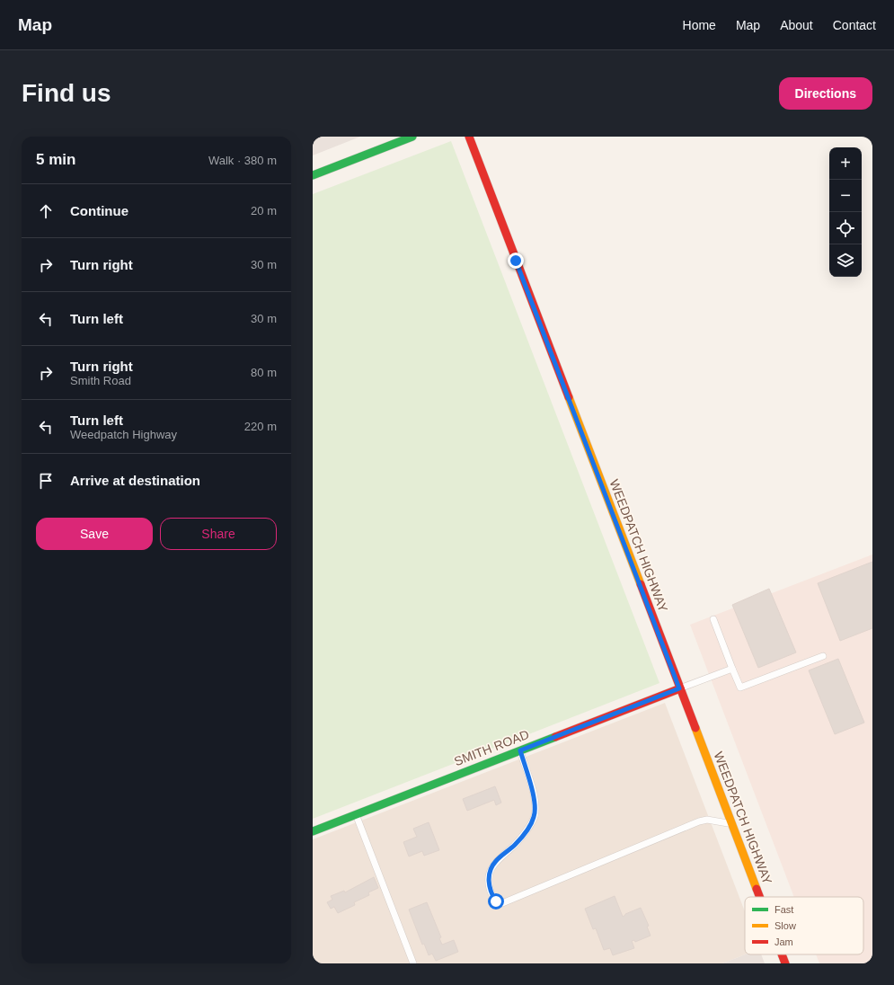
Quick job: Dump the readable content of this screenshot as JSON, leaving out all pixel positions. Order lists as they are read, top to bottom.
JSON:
{
  "streets": {
    "main road": ["WEEDPATCH HIGHWAY", "SMITH ROAD"]
  },
  "crossings": [
    ["WEEDPATCH HIGHWAY", "SMITH ROAD"]
  ],
  "legend": ["Fast", "Slow", "Jam"],
  "page": {
    "header": "Map",
    "nav": [
      "Home",
      "Map",
      "About",
      "Contact"
    ],
    "buttons": [
      "Directions",
      ["Save", "Share"]
    ],
    "title": "Find us",
    "heading": ["5 min", "Walk · 380 m"],
    "map_buttons": ["+", "−"],
    "list": [
      ["Continue", "20 m"],
      ["Turn right", "30 m"],
      ["Turn left", "30 m"],
      ["Turn right", "Smith Road", "80 m"],
      ["Turn left", "Weedpatch Highway", "220 m"],
      "Arrive at destination"
    ]
  }
}
